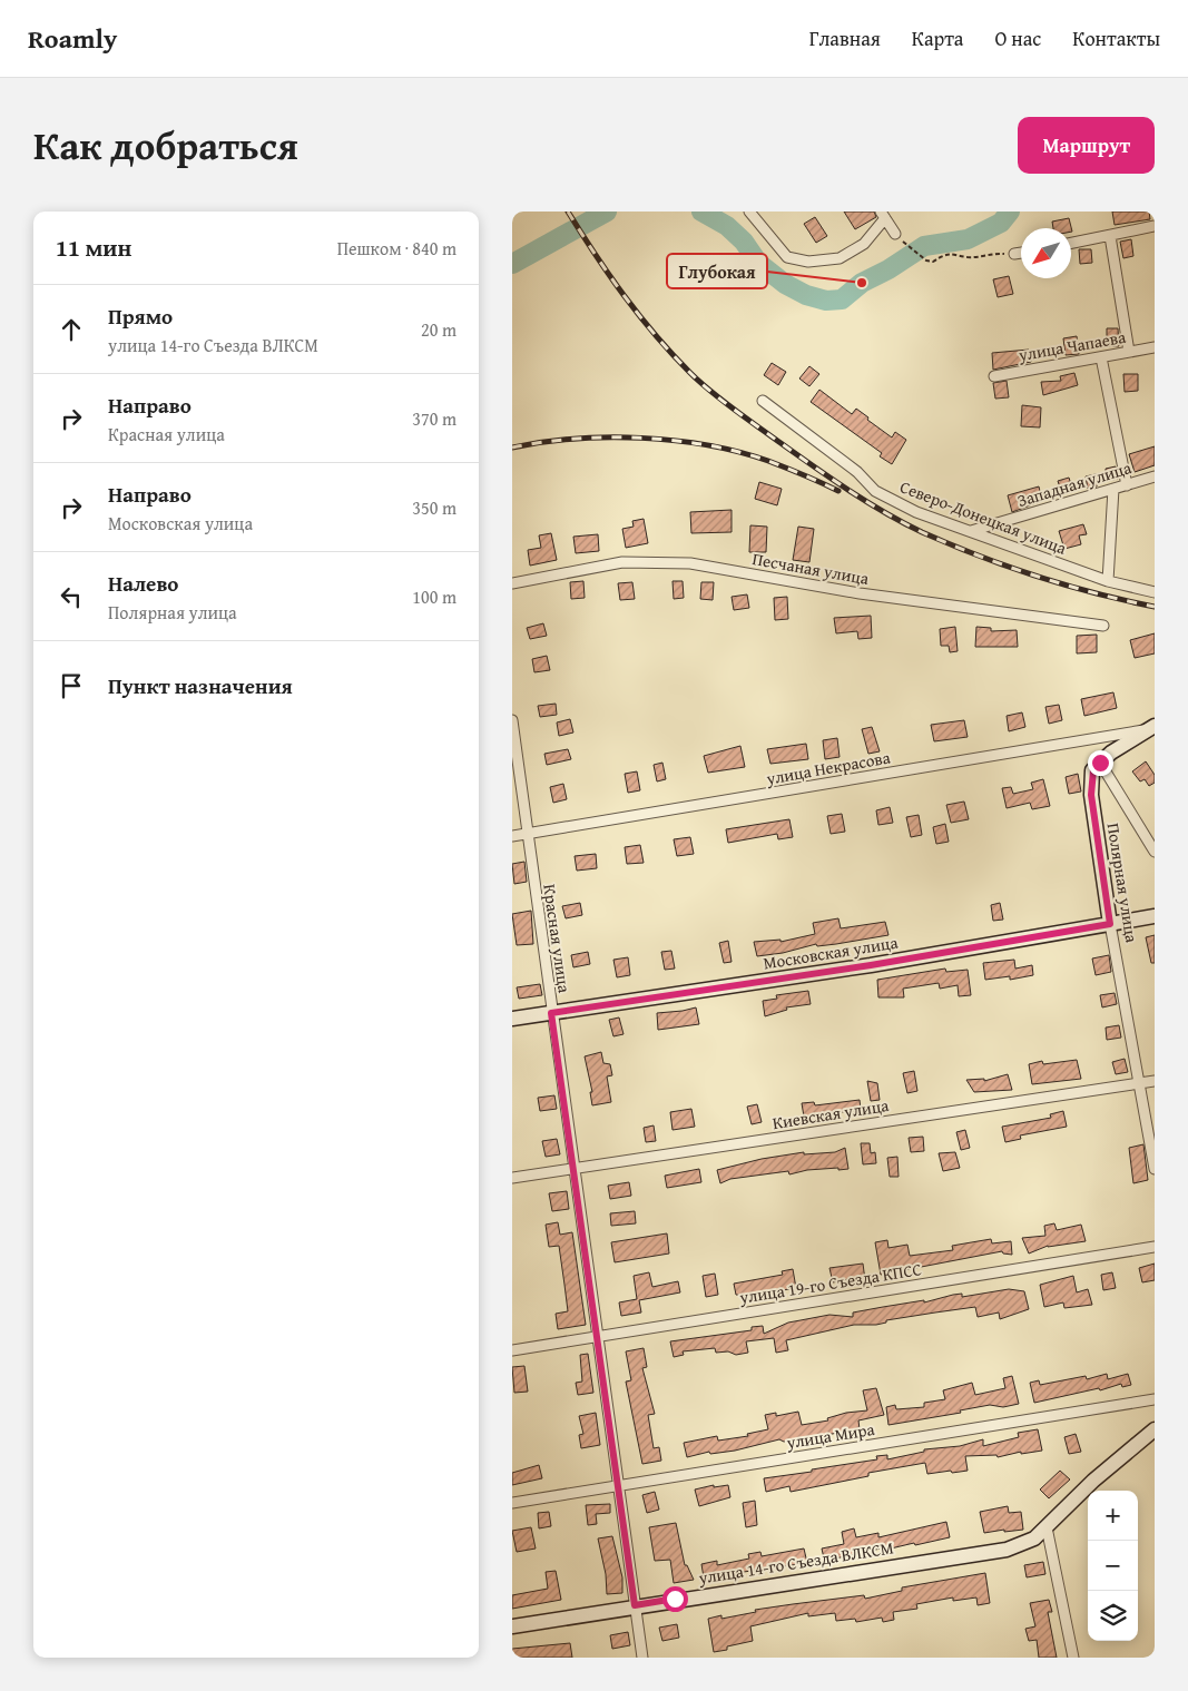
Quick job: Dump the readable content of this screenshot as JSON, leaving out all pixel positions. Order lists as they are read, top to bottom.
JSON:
{
  "streets": {
    "main road": ["Полярная улица", "Московская улица", "улица 14-го Съезда ВЛКСМ"],
    "street": [
      "улица Чапаева",
      "Западная улица",
      "Северо-Донецкая улица",
      "Песчаная улица",
      "улица Некрасова",
      "Красная улица",
      "Киевская улица",
      "улица 19-го Съезда КПСС",
      "улица Мира"
    ]
  },
  "crossings": [
    ["Западная улица", "Северо-Донецкая улица"],
    ["улица Некрасова", "Красная улица"],
    ["Полярная улица", "Московская улица"],
    ["Полярная улица", "Киевская улица"],
    ["Красная улица", "Московская улица"],
    ["Красная улица", "Киевская улица"],
    ["Красная улица", "улица 19-го Съезда КПСС"],
    ["Красная улица", "улица Мира"],
    ["Красная улица", "улица 14-го Съезда ВЛКСМ"]
  ],
  "places": ["Глубокая"],
  "north": "bottom left",
  "page": {
    "header": "Roamly",
    "nav": [
      "Главная",
      "Карта",
      "О нас",
      "Контакты"
    ],
    "title": "Как добраться",
    "buttons": "Маршрут",
    "heading": ["11 мин", "Пешком · 840 m"],
    "list": [
      ["Прямо", "улица 14-го Съезда ВЛКСМ", "20 m"],
      ["Направо", "Красная улица", "370 m"],
      ["Направо", "Московская улица", "350 m"],
      ["Налево", "Полярная улица", "100 m"],
      "Пункт назначения"
    ],
    "map_buttons": ["+", "−"]
  }
}
